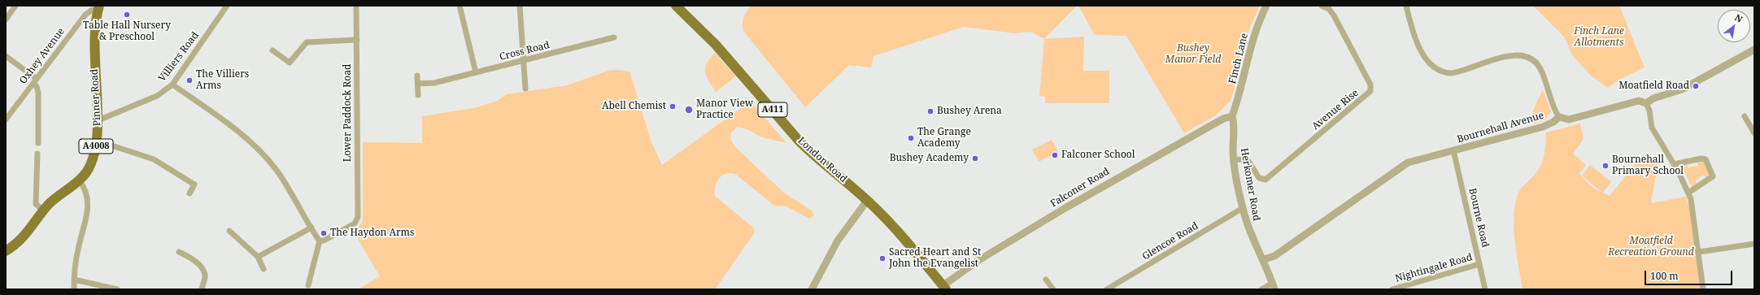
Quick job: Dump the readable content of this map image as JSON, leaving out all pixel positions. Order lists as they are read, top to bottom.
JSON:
{
  "streets": {
    "main road": [
      "Pinner Road",
      "A411",
      "A4008",
      "London Road"
    ],
    "street": [
      "Cross Road",
      "Oxhey Avenue",
      "Villiers Road",
      "Finch Lane",
      "Avenue Rise",
      "Lower Paddock Road",
      "Bournehall Avenue",
      "Herkomer Road",
      "Falconer Road",
      "Bourne Road",
      "Glencoe Road",
      "Nightingale Road"
    ]
  },
  "crossings": [
    ["Oxhey Avenue", "Pinner Road"],
    ["Villiers Road", "Pinner Road"],
    ["Finch Lane", "Herkomer Road"],
    ["Finch Lane", "Falconer Road"],
    ["Avenue Rise", "Herkomer Road"],
    ["Bournehall Avenue", "Herkomer Road"],
    ["Bournehall Avenue", "Bourne Road"],
    ["London Road", "Falconer Road"],
    ["Herkomer Road", "Falconer Road"],
    ["Herkomer Road", "Glencoe Road"],
    ["Bourne Road", "Nightingale Road"]
  ],
  "parks": ["Finch Lane Allotments", "Bushey Manor Field", "Moatfield Recreation Ground"],
  "places": [
    "Table Hall Nursery & Preschool",
    "The Villiers Arms",
    "Moatfield Road",
    "Abell Chemist",
    "Manor View Practice",
    "Bushey Arena",
    "The Grange Academy",
    "Falconer School",
    "Bushey Academy",
    "Bournehall Primary School",
    "The Haydon Arms",
    "Sacred Heart and St John the Evangelist"
  ],
  "scale_bar": "100 m",
  "north": "top right"
}
